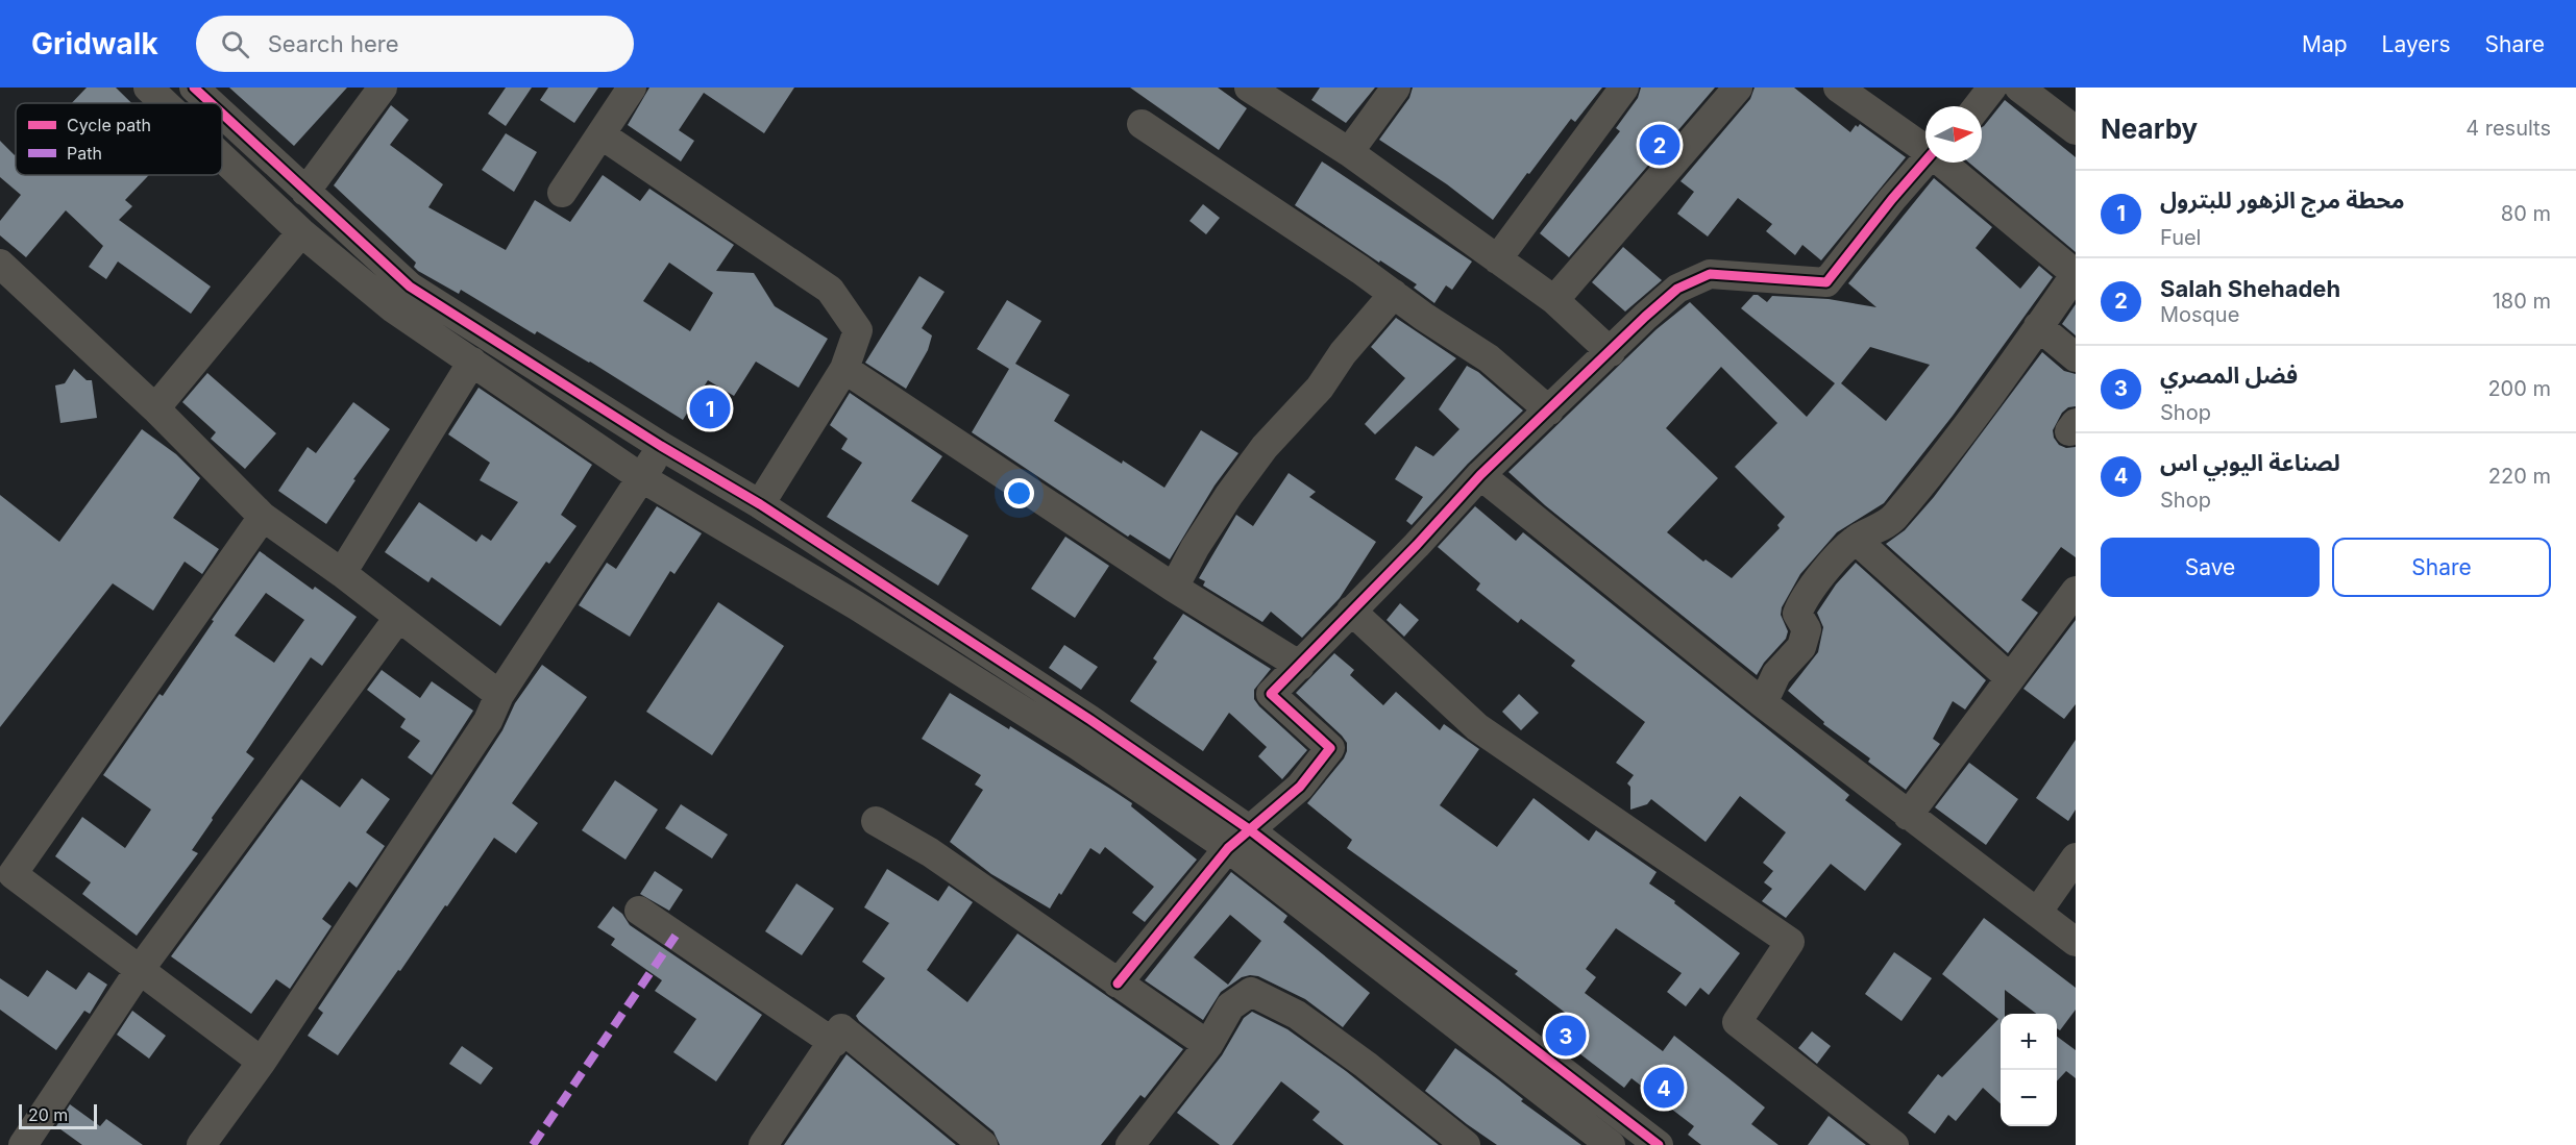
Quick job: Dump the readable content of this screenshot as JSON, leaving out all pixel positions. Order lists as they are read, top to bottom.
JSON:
{
  "legend": ["Cycle path", "Path"],
  "scale_bar": "20 m",
  "north": "right",
  "page": {
    "header": "Gridwalk",
    "search": "Search here",
    "nav": ["Map", "Layers", "Share"],
    "heading": ["Nearby", "4 results"],
    "pins": [
      "2",
      "1",
      "3",
      "4"
    ],
    "list": [
      {
        "mark": "1",
        "name": "محطة مرج الزهور للبترول",
        "note": "Fuel",
        "value": "80 m"
      },
      {
        "mark": "2",
        "name": "Salah Shehadeh",
        "note": "Mosque",
        "value": "180 m"
      },
      {
        "mark": "3",
        "name": "فضل المصري",
        "note": "Shop",
        "value": "200 m"
      },
      {
        "mark": "4",
        "name": "لصناعة اليوبي اس",
        "note": "Shop",
        "value": "220 m"
      }
    ],
    "buttons": ["Save", "Share"],
    "map_buttons": ["+", "−"],
    "scale": "20 m"
  }
}
